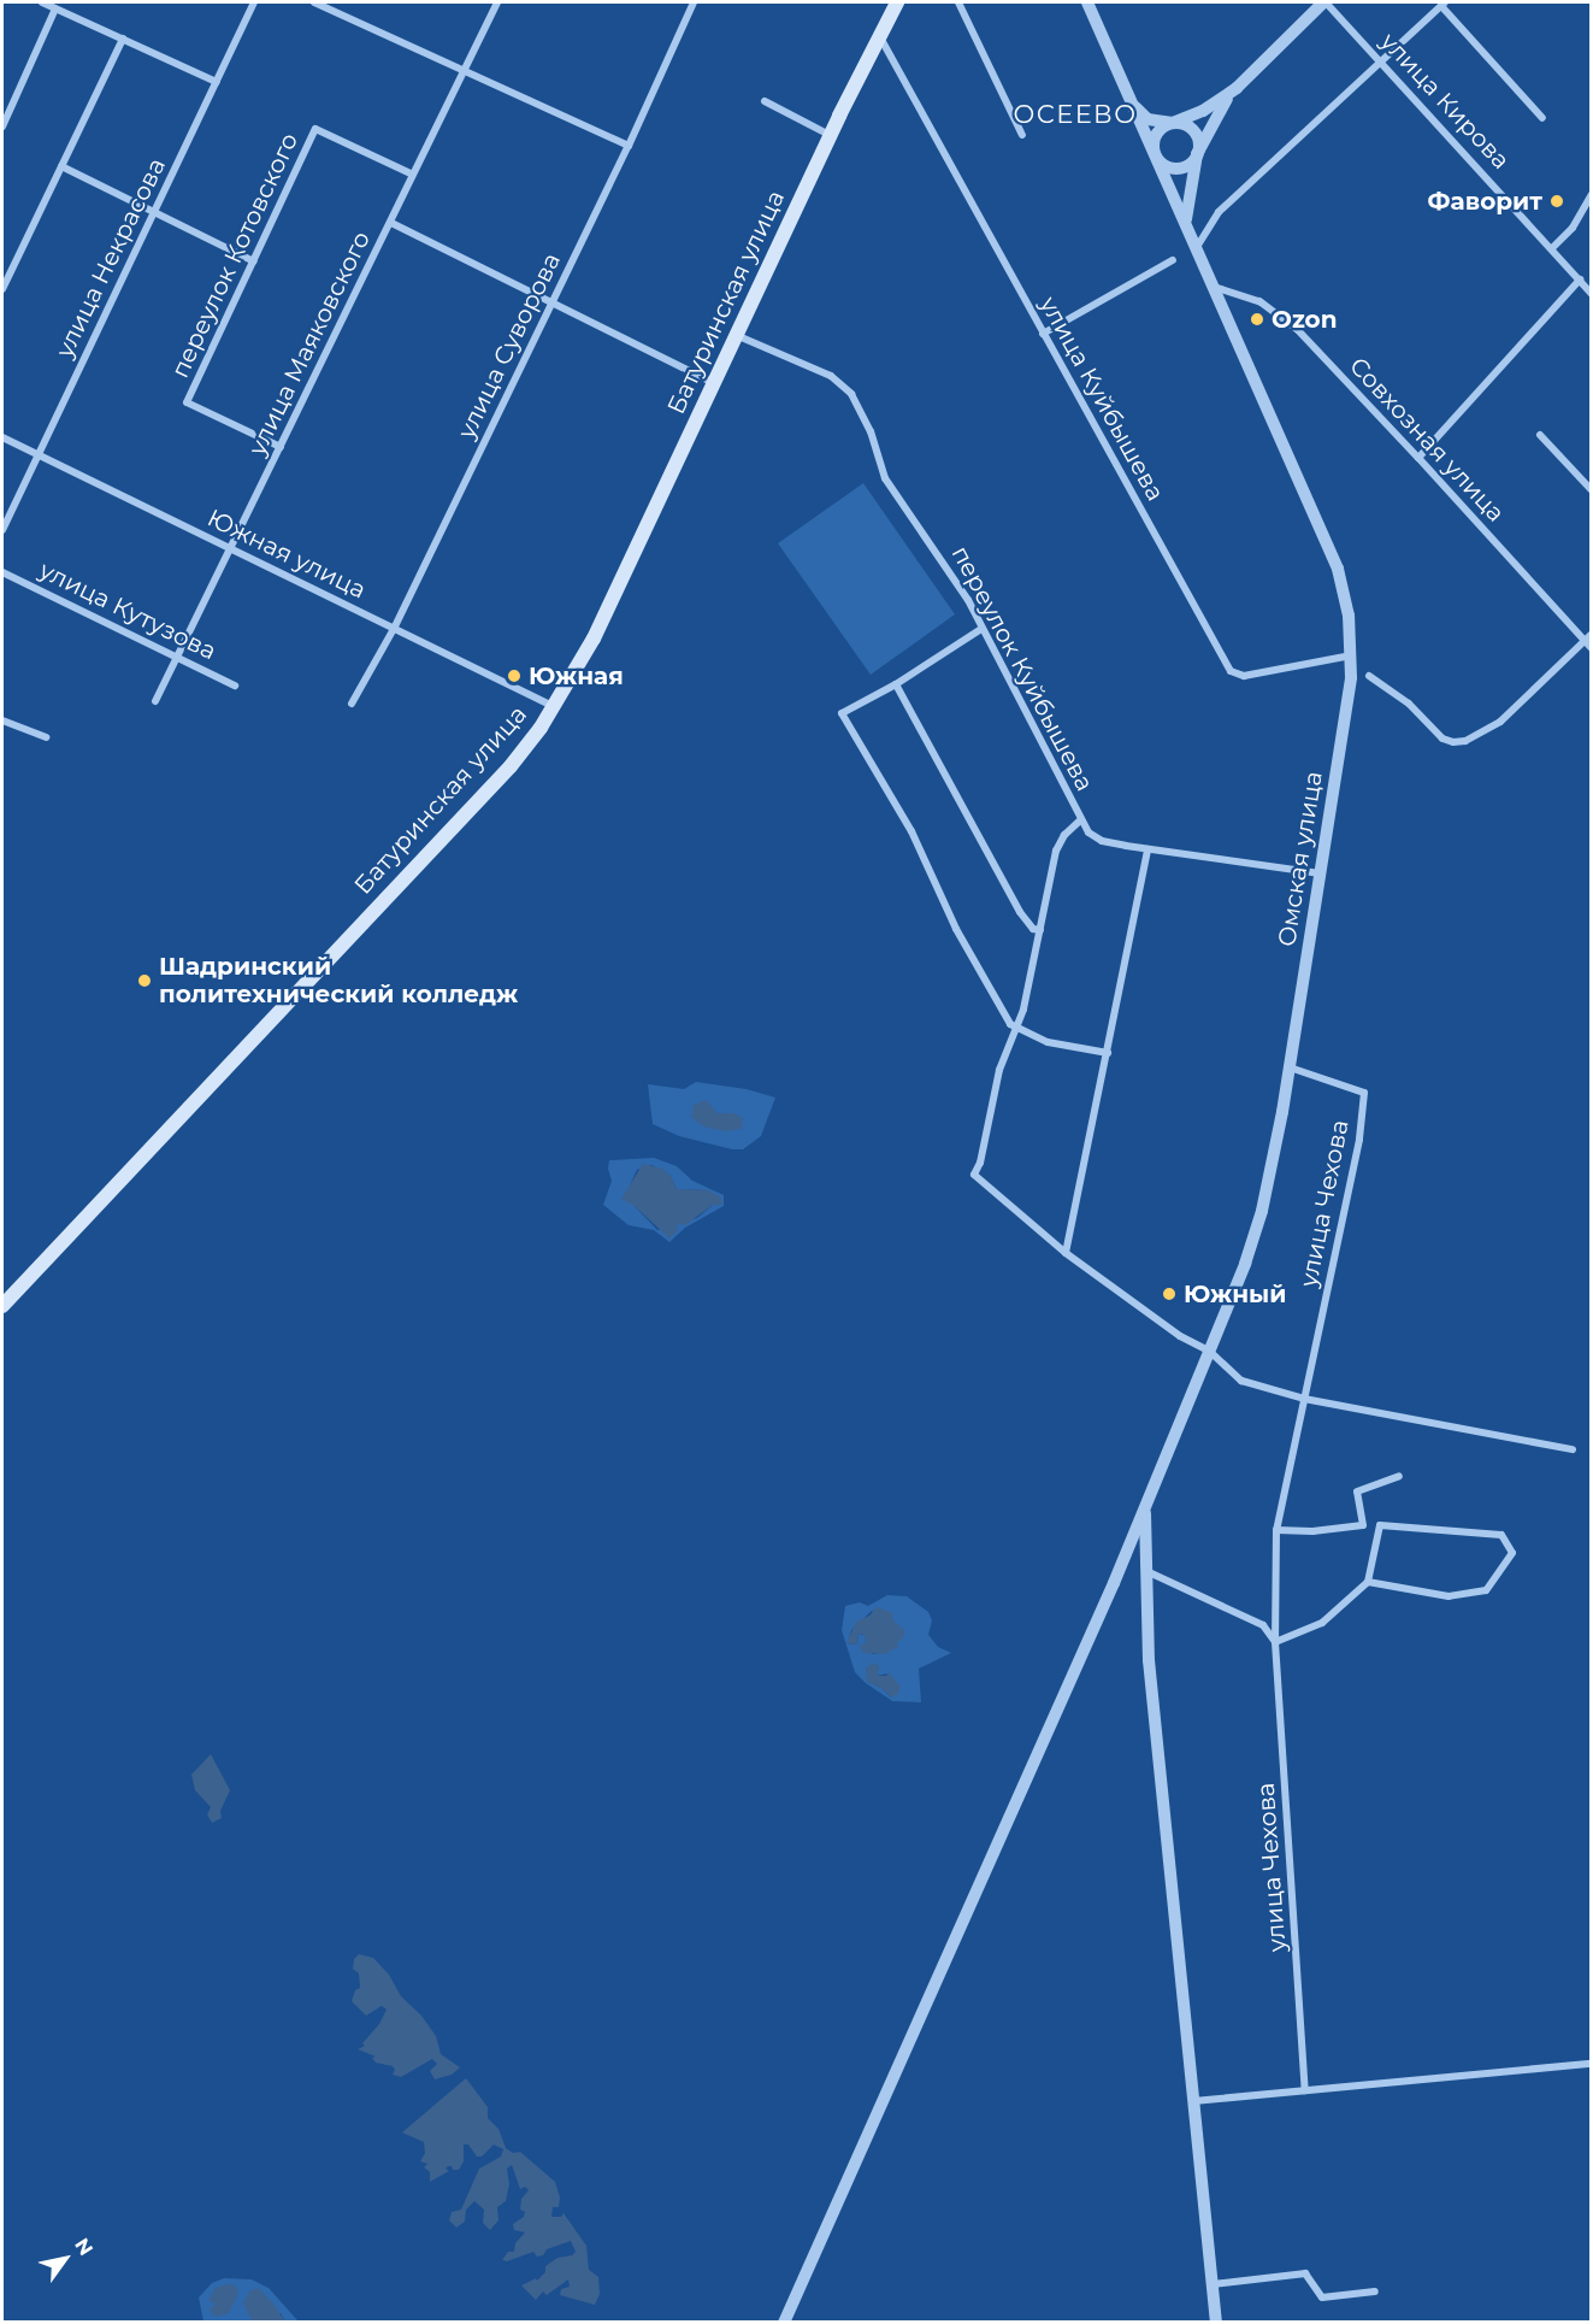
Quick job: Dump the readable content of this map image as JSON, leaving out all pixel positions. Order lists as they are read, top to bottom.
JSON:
{
  "streets": {
    "main road": ["Батуринская улица"],
    "street": [
      "улица Кирова",
      "переулок Котовского",
      "улица Некрасова",
      "улица Маяковского",
      "улица Суворова",
      "улица Куйбышева",
      "Совхозная улица",
      "Южная улица",
      "улица Кутузова",
      "переулок Куйбышева",
      "Омская улица",
      "улица Чехова"
    ]
  },
  "crossings": [
    ["переулок Котовского", "улица Маяковского"],
    ["улица Некрасова", "Южная улица"],
    ["Батуринская улица", "улица Куйбышева"],
    ["Батуринская улица", "Южная улица"],
    ["Батуринская улица", "переулок Куйбышева"],
    ["улица Маяковского", "Южная улица"],
    ["улица Маяковского", "улица Кутузова"],
    ["улица Суворова", "Южная улица"],
    ["улица Куйбышева", "Омская улица"],
    ["Совхозная улица", "Омская улица"],
    ["переулок Куйбышева", "Омская улица"],
    ["Омская улица", "улица Чехова"]
  ],
  "districts": ["ОСЕЕВО"],
  "places": [
    "Фаворит",
    "Ozon",
    "Южная",
    "Шадринский политехнический колледж",
    "Южный"
  ],
  "north": "top right"
}
